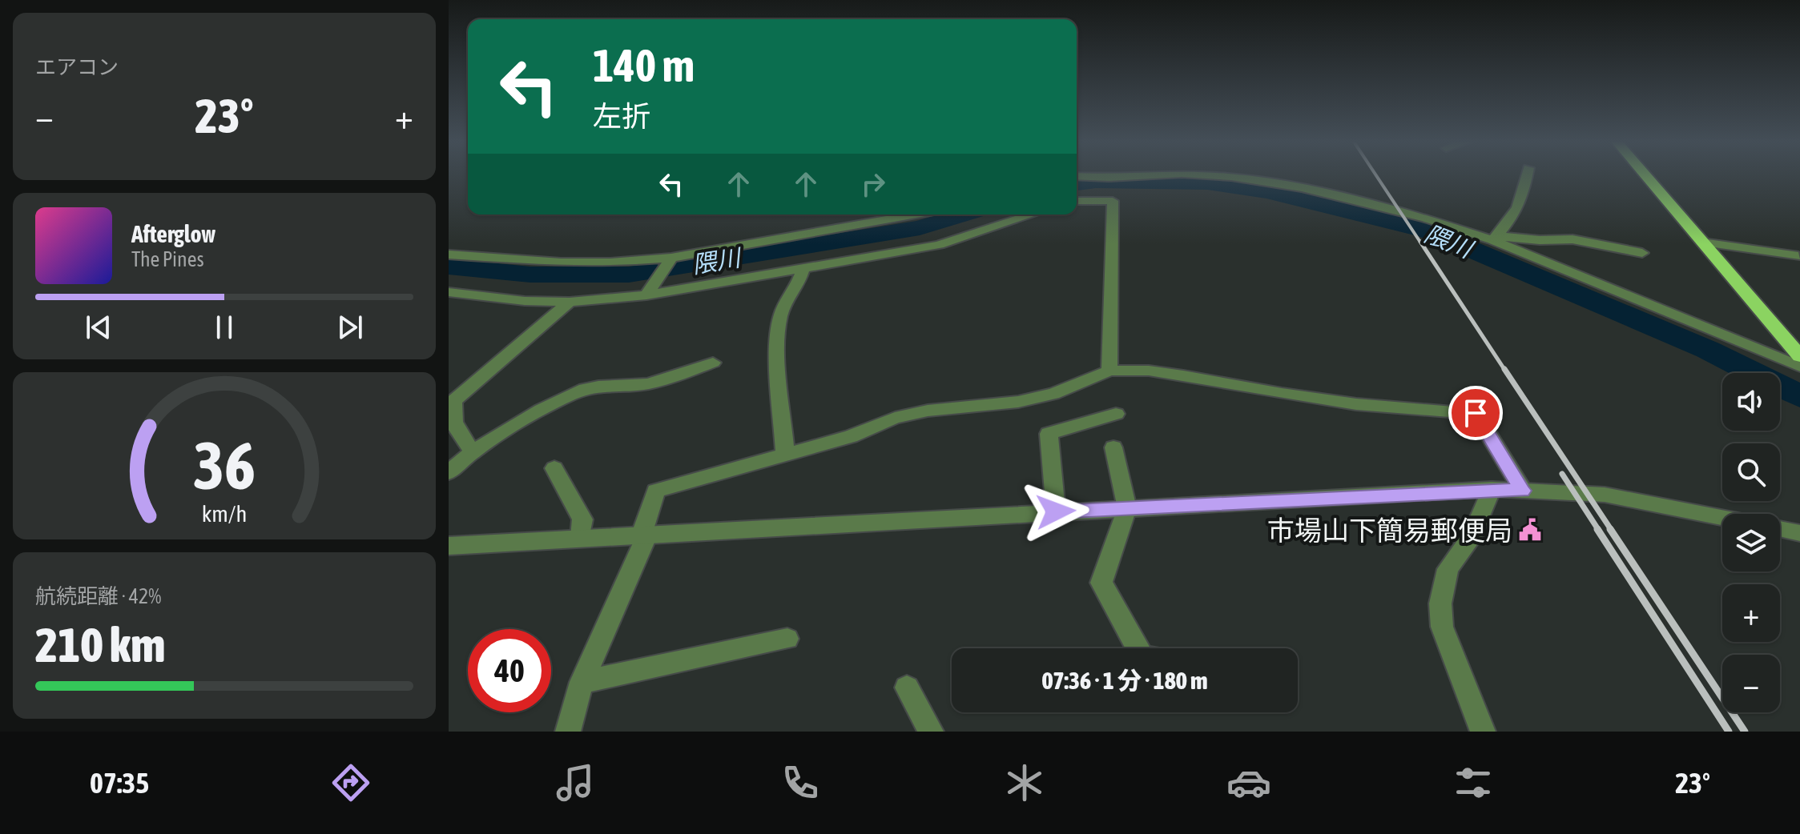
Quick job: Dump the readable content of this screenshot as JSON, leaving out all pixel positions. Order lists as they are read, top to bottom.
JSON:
{
  "water": ["隈川"],
  "places": {
    "public building": ["市場山下簡易郵便局"]
  },
  "page": {
    "tile": [
      "エアコン",
      ["航続距離 · 42%", "210 km"]
    ],
    "turn": ["140 m", "左折"],
    "heat": ["−", "23°", "+"],
    "song": ["Afterglow", "The Pines"],
    "map_buttons": ["+", "−"],
    "limit": "40",
    "trip": "07:36 · 1 分 · 180 m",
    "tabs": ["07:35", "23°"],
    "gauge": ["36", "km/h"]
  }
}
